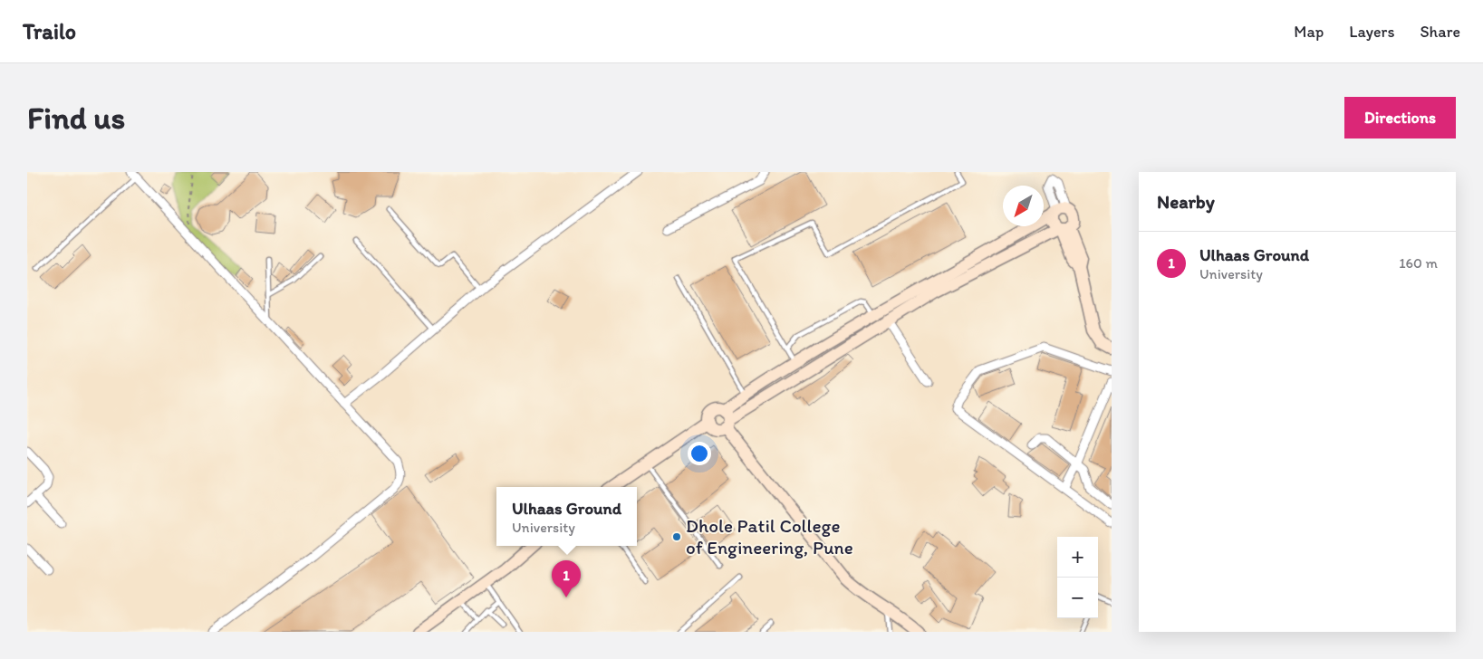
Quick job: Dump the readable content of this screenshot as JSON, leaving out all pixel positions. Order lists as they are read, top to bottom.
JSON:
{
  "places": ["Dhole Patil College of Engineering, Pune"],
  "north": "bottom left",
  "page": {
    "header": "Trailo",
    "nav": ["Map", "Layers", "Share"],
    "buttons": "Directions",
    "title": "Find us",
    "heading": "Nearby",
    "list": [
      {
        "mark": "1",
        "name": "Ulhaas Ground",
        "note": "University",
        "value": "160 m"
      }
    ],
    "popup": ["Ulhaas Ground", "University"],
    "map_buttons": ["+", "−"],
    "pins": "1"
  }
}
